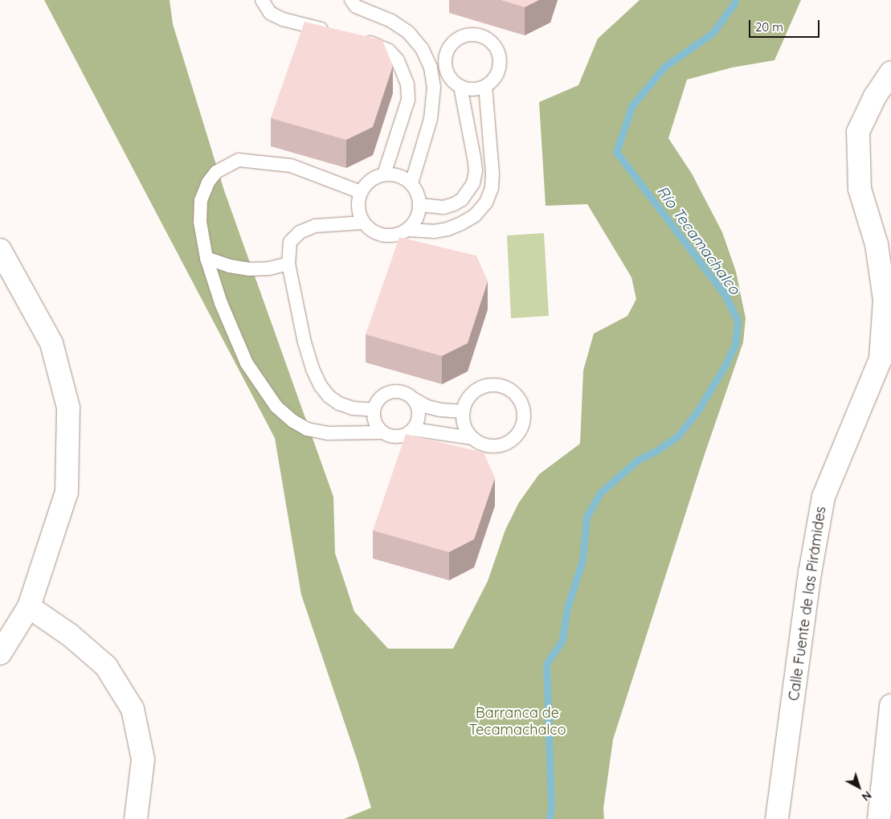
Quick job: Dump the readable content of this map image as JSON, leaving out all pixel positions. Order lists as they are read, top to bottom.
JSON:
{
  "streets": {
    "street": ["Calle Fuente de las Pirámides"]
  },
  "water": ["Río Tecamachalco"],
  "parks": ["Barranca de Tecamachalco"],
  "scale_bar": "20 m",
  "north": "bottom right"
}
